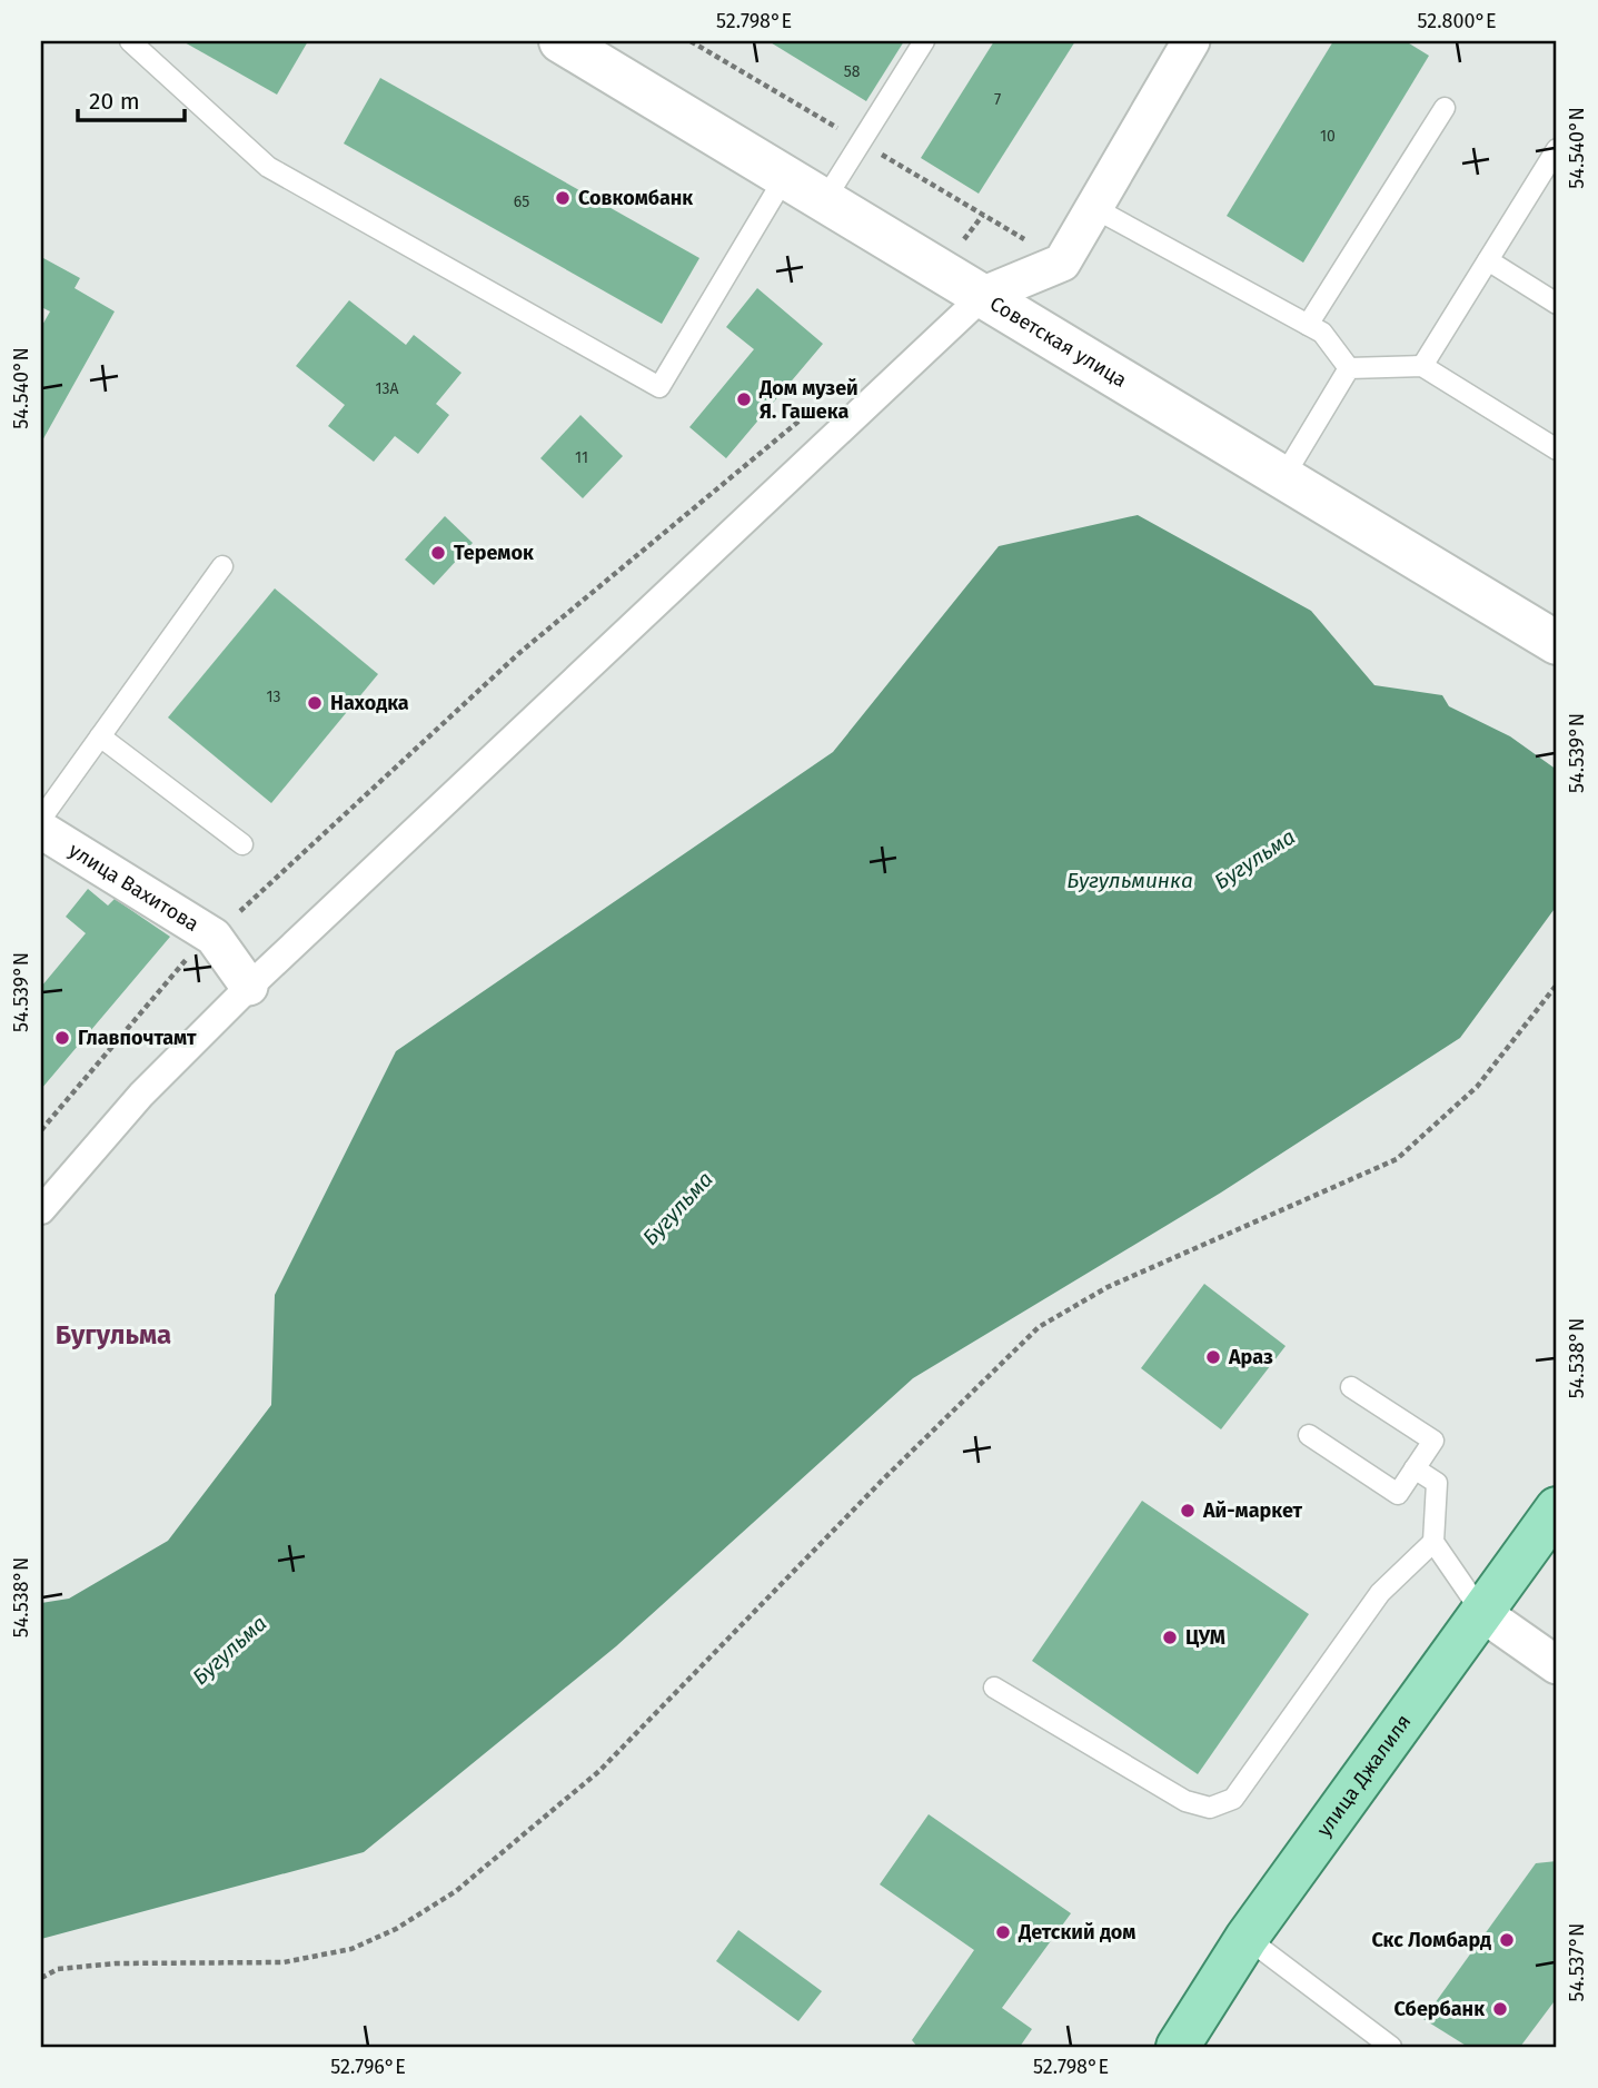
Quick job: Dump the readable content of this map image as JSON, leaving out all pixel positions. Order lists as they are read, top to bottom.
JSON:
{
  "streets": {
    "main road": ["улица Джалиля"],
    "street": ["Советская улица", "улица Вахитова"]
  },
  "districts": ["Бугульма"],
  "water": ["Бугульма", "Бугульминка"],
  "places": [
    "Совкомбанк",
    "Дом музей Я. Гашека",
    "Теремок",
    "Находка",
    "Главпочтамт",
    "Араз",
    "Ай-маркет",
    "ЦУМ",
    "Детский дом",
    "Скс Ломбард",
    "Сбербанк"
  ],
  "house_numbers": [
    "58",
    "7",
    "10",
    "65",
    "13А",
    "11",
    "13"
  ],
  "scale_bar": "20 m",
  "coordinates": [
    "52.798°E",
    "52.800°E",
    "54.540°N",
    "54.539°N",
    "54.538°N",
    "54.537°N",
    "52.796°E"
  ]
}
